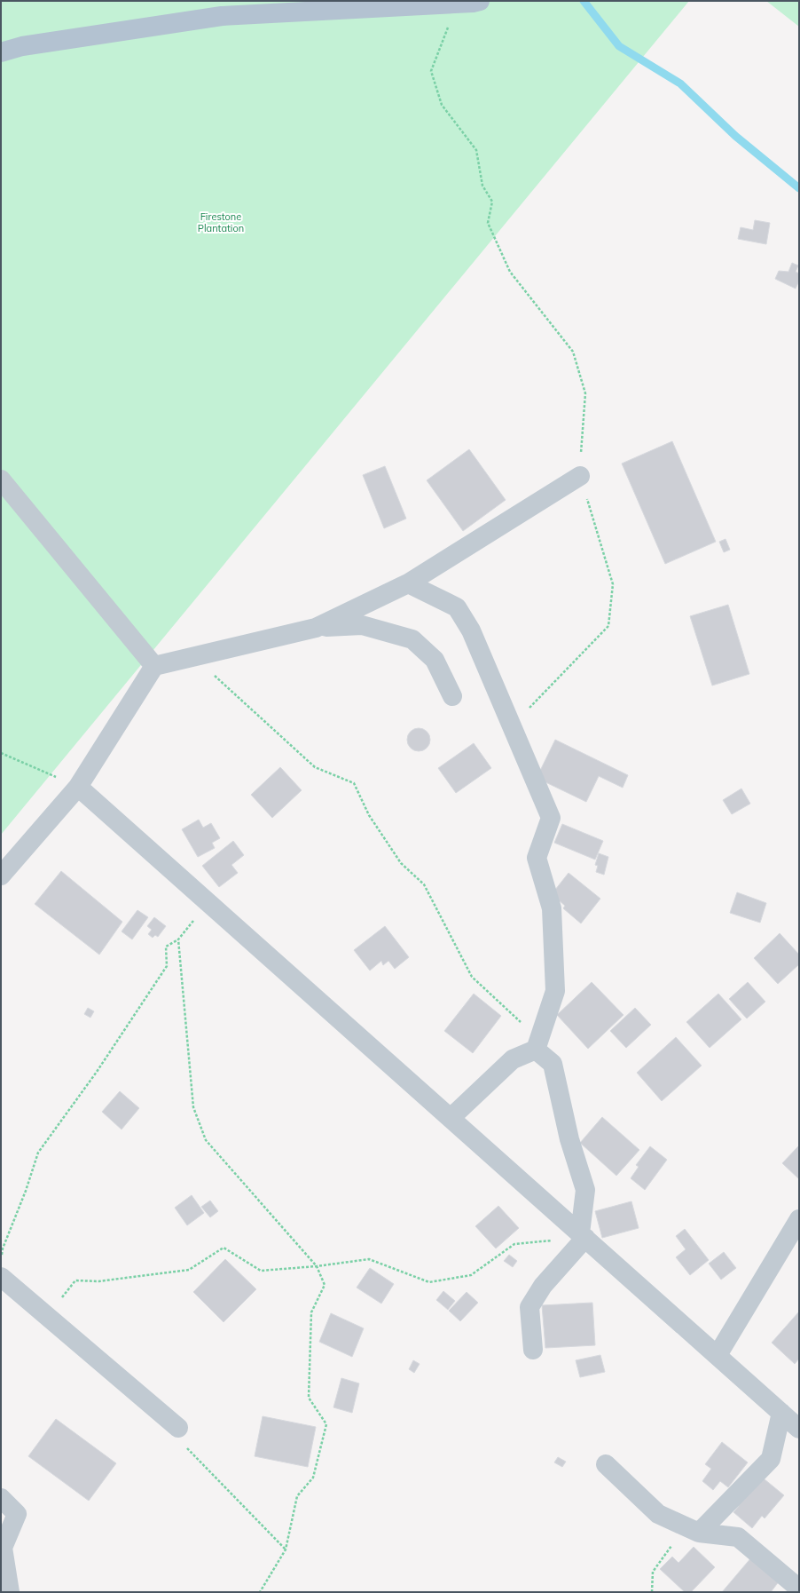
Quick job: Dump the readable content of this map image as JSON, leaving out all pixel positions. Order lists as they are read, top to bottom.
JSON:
{
  "parks": ["Firestone Plantation"]
}
